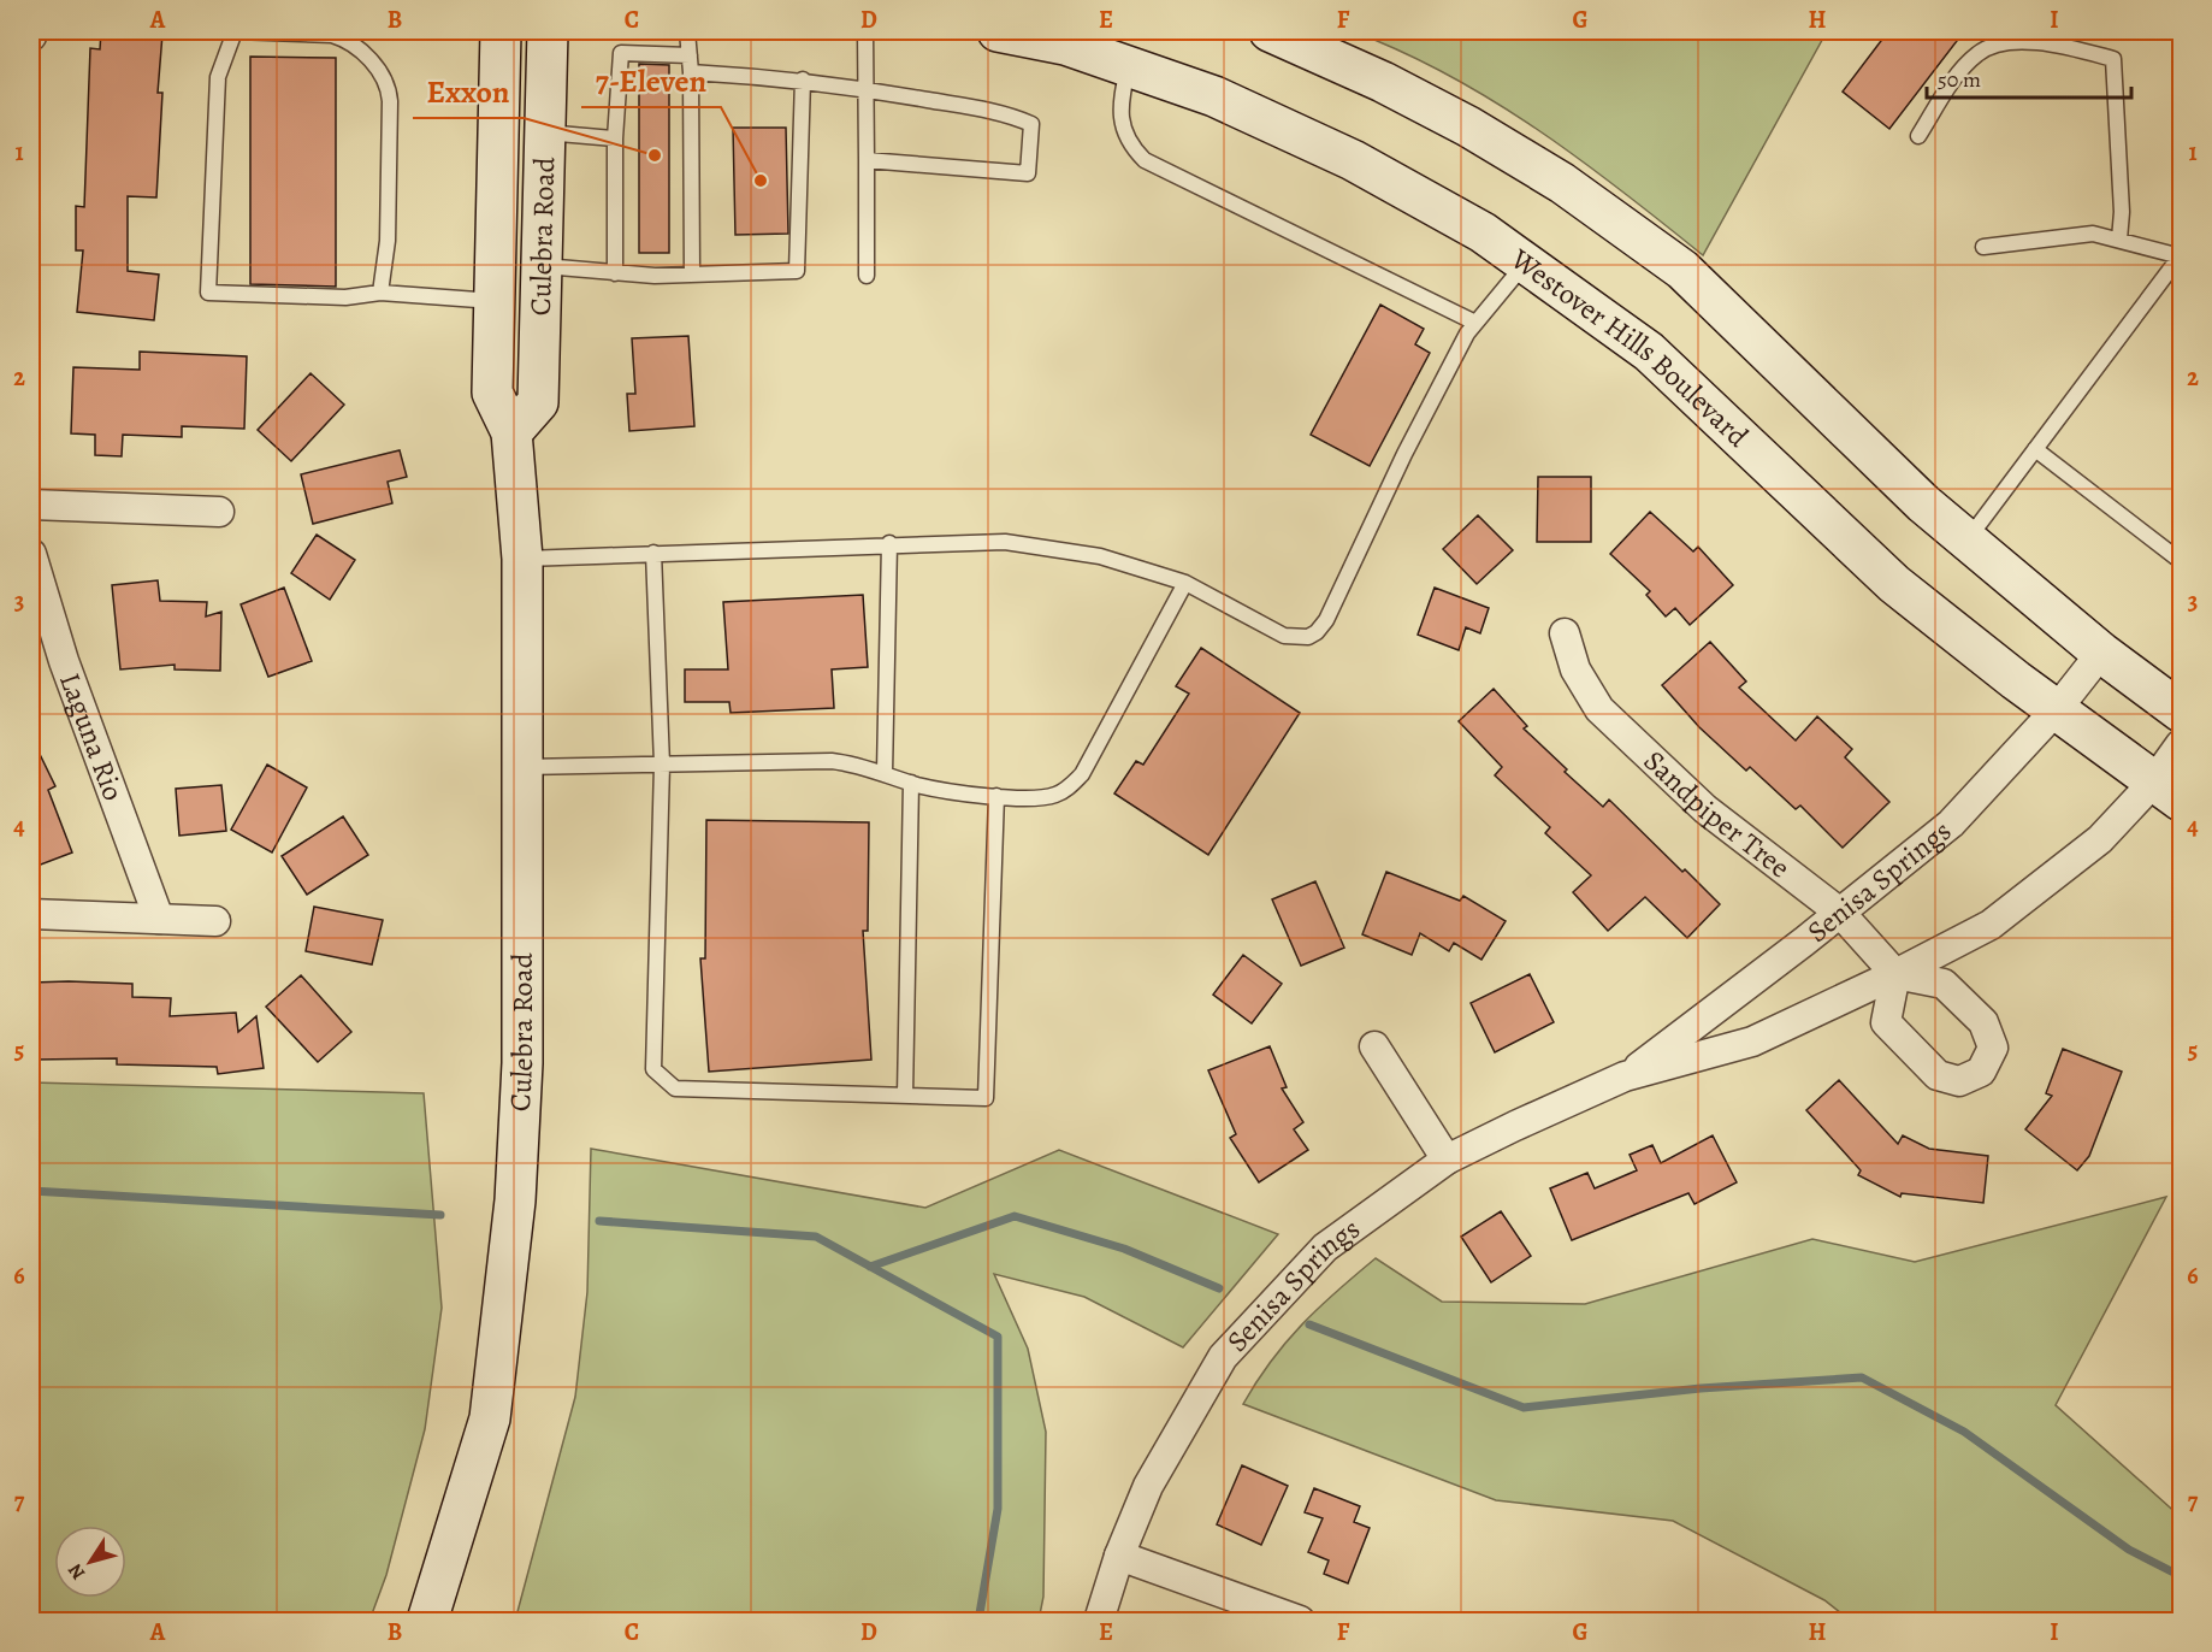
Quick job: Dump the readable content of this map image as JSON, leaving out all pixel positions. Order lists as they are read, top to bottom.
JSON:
{
  "streets": {
    "main road": ["Culebra Road", "Westover Hills Boulevard"],
    "street": ["Laguna Rio", "Sandpiper Tree", "Senisa Springs"]
  },
  "crossings": [
    ["Westover Hills Boulevard", "Senisa Springs"],
    ["Sandpiper Tree", "Senisa Springs"]
  ],
  "places": ["Exxon", "7-Eleven"],
  "scale_bar": "50 m",
  "north": "bottom left",
  "grid": {
    "columns": [
      "A",
      "B",
      "C",
      "D",
      "E",
      "F",
      "G",
      "H",
      "I"
    ],
    "rows": [
      "1",
      "2",
      "3",
      "4",
      "5",
      "6",
      "7"
    ]
  }
}
